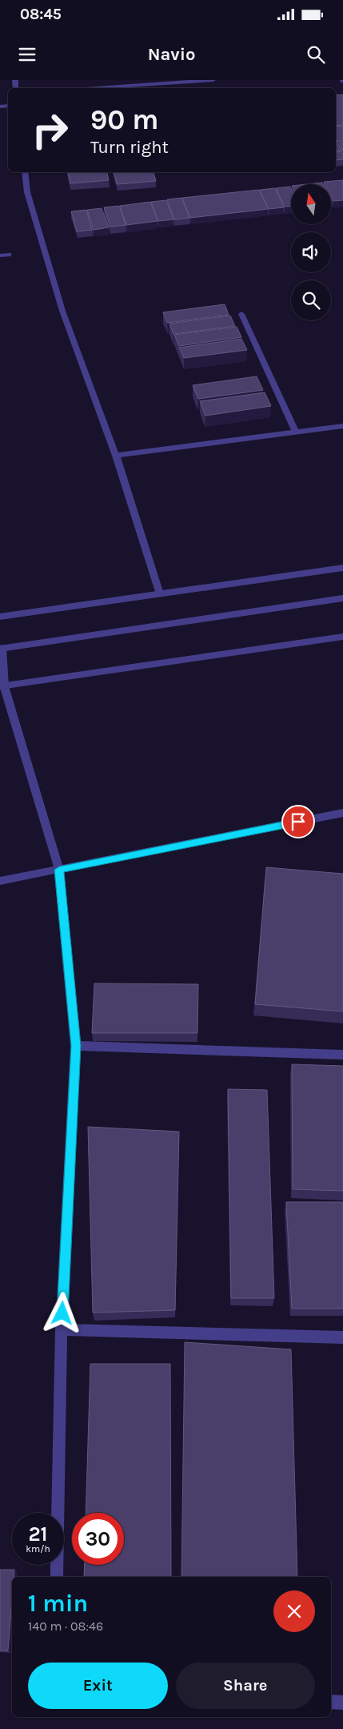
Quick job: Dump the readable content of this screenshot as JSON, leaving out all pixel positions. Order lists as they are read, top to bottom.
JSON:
{
  "north": "top",
  "page": {
    "status": "08:45",
    "header": "Navio",
    "turn": ["90 m", "Turn right"],
    "speed": "21 km/h",
    "limit": "30",
    "heading": ["1 min", "140 m · 08:46"],
    "buttons": ["Exit", "Share"]
  }
}
